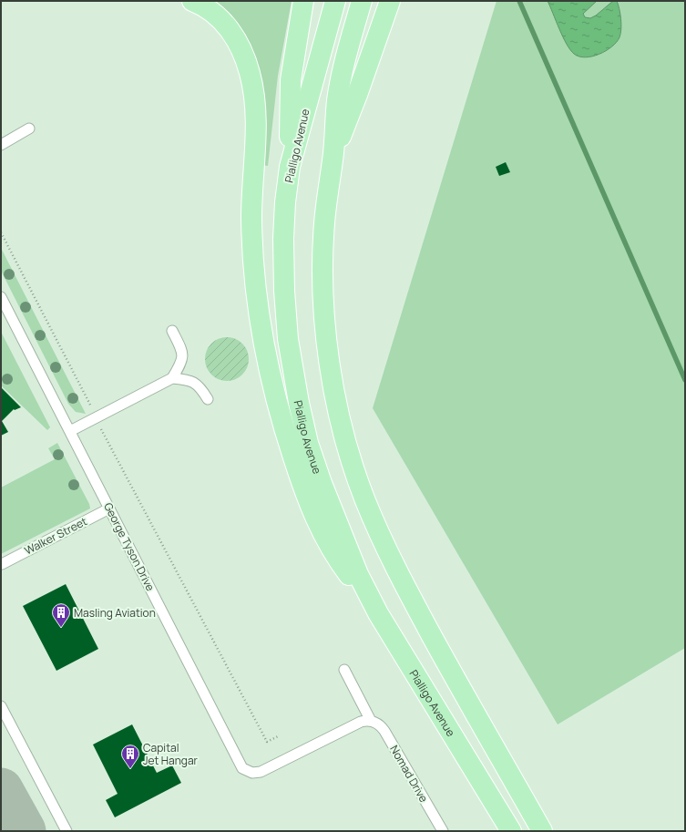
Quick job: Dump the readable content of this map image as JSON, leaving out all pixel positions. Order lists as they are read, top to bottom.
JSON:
{
  "streets": {
    "main road": ["Pialligo Avenue"],
    "lane": ["Walker Street", "George Tyson Drive", "Nomad Drive"]
  },
  "crossings": [
    ["Walker Street", "George Tyson Drive"],
    ["George Tyson Drive", "Nomad Drive"]
  ],
  "places": {
    "building": ["Masling Aviation", "Capital Jet Hangar"]
  }
}
